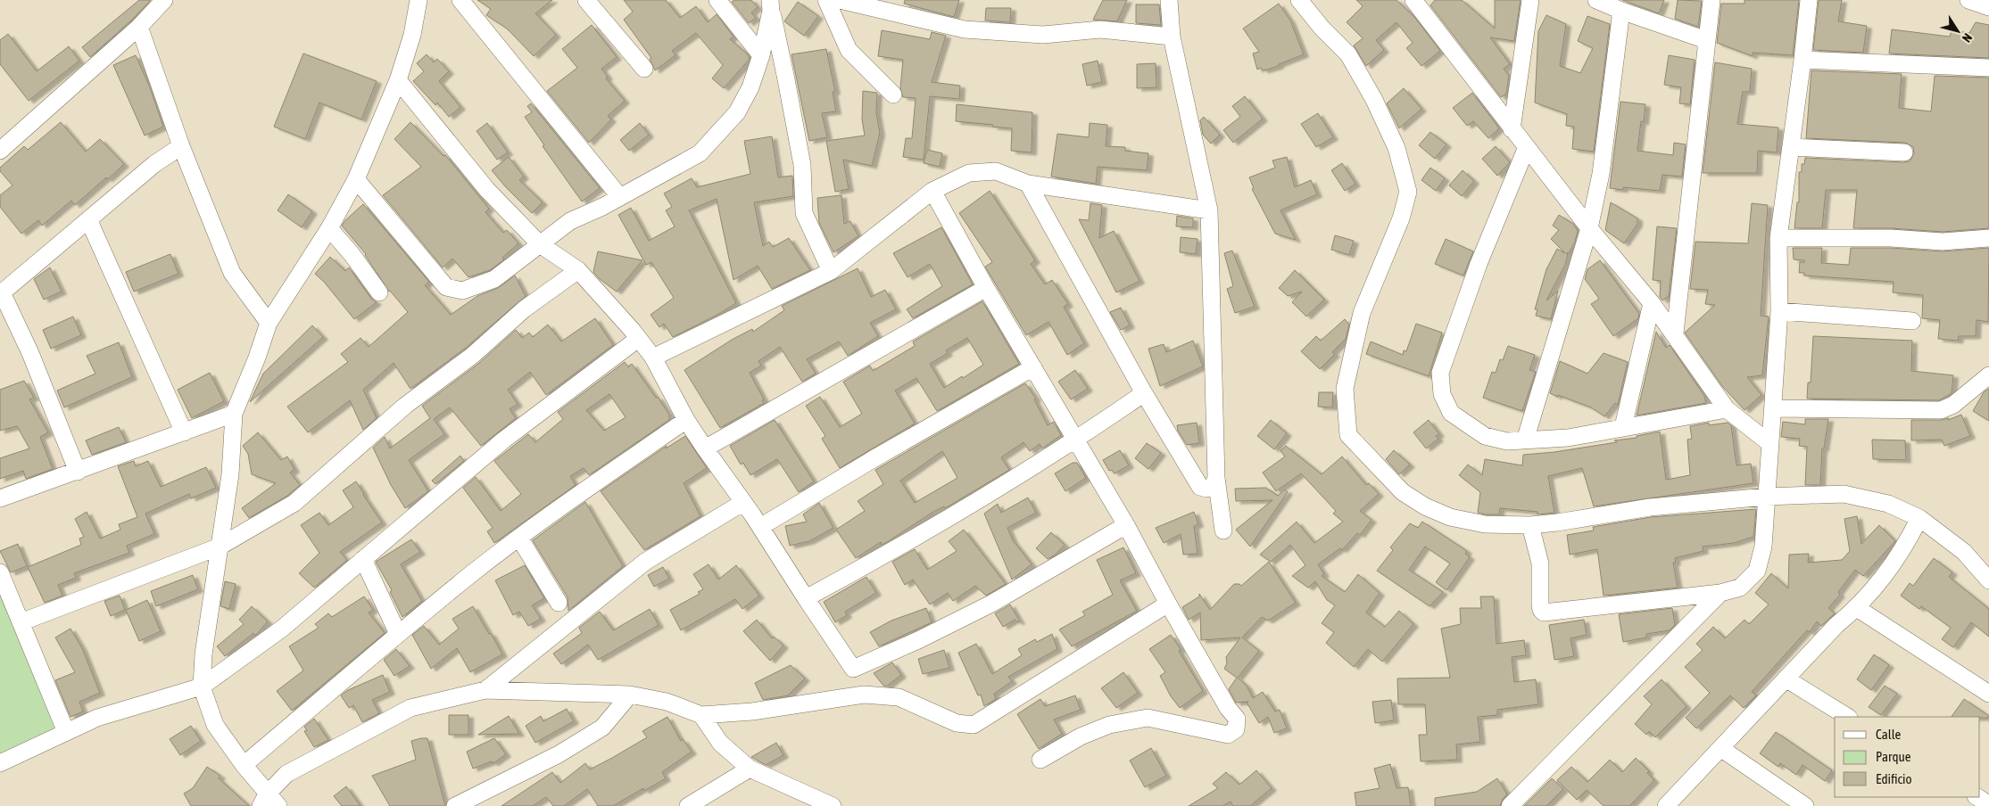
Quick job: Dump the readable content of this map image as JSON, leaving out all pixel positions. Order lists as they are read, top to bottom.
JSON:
{
  "legend": ["Calle", "Parque", "Edificio"],
  "north": "bottom right"
}
